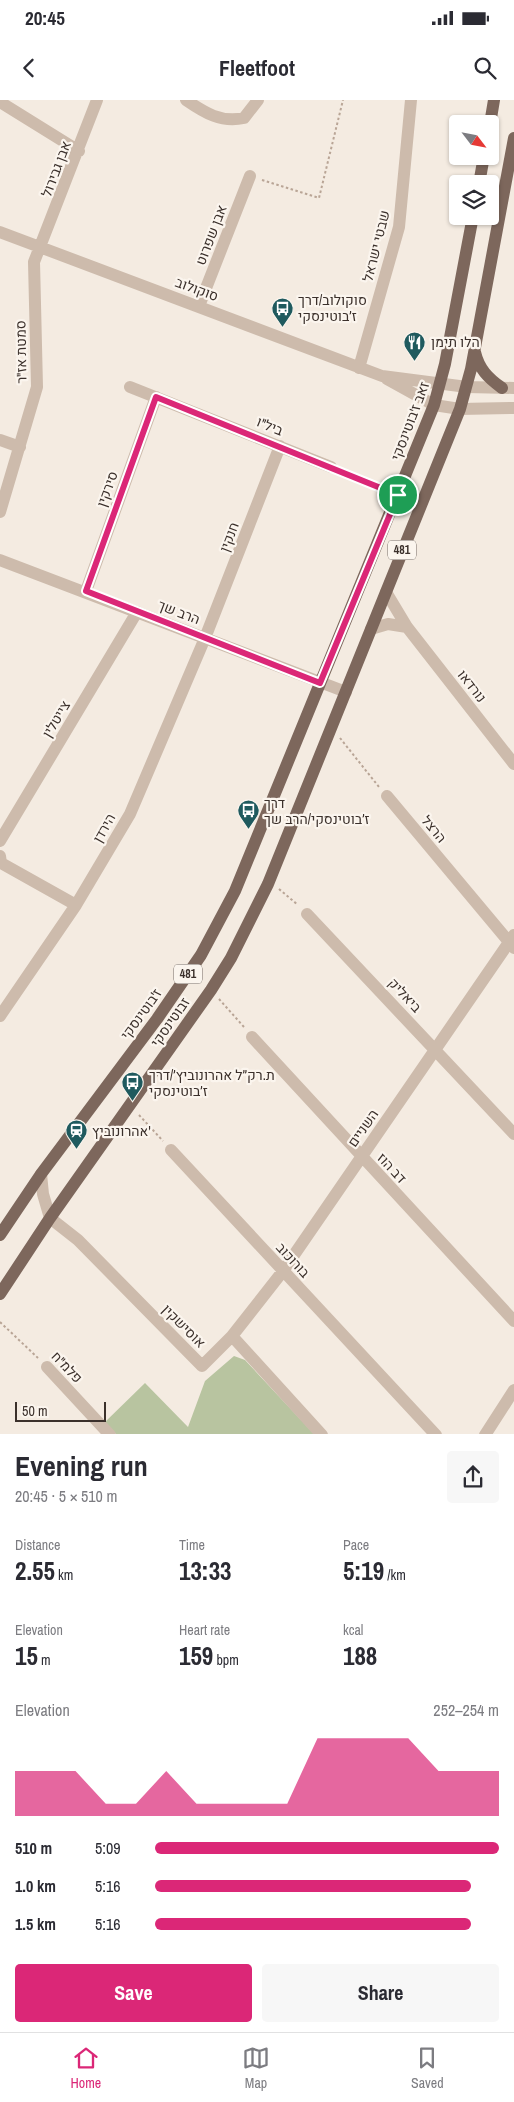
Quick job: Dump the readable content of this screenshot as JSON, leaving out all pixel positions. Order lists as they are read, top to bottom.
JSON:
{
  "streets": {
    "main road": [
      "זאב ז'בוטינסקי",
      "481",
      "ז'בוטינסקי",
      "זבוטינסקי"
    ],
    "street": [
      "אבן גבירול",
      "אבן שפרוט",
      "שבטי ישראל",
      "סוקולוב",
      "סמטת אז\"ר",
      "ביל\"ו",
      "סירקין",
      "חנקין",
      "הרב שך",
      "נורדאו",
      "צייטלין",
      "הירדן",
      "הרצל",
      "ביאליק",
      "השניים",
      "דב הוז",
      "בורוכוב",
      "אוסישקין",
      "פלמ\"ח"
    ]
  },
  "crossings": [
    ["אבן גבירול", "סוקולוב"],
    ["אבן גבירול", "סמטת אז\"ר"],
    ["אבן שפרוט", "סוקולוב"],
    ["שבטי ישראל", "סוקולוב"],
    ["סוקולוב", "סמטת אז\"ר"],
    ["סוקולוב", "זאב ז'בוטינסקי"],
    ["סוקולוב", "481"],
    ["זאב ז'בוטינסקי", "הרב שך"],
    ["זאב ז'בוטינסקי", "ז'בוטינסקי"],
    ["ביל\"ו", "סירקין"],
    ["ביל\"ו", "חנקין"],
    ["סירקין", "הרב שך"],
    ["חנקין", "הרב שך"],
    ["חנקין", "הירדן"],
    ["481", "הרב שך"],
    ["481", "נורדאו"],
    ["481", "זבוטינסקי"],
    ["הרב שך", "צייטלין"],
    ["הרב שך", "הירדן"],
    ["הרב שך", "ז'בוטינסקי"],
    ["הרצל", "השניים"],
    ["ביאליק", "השניים"],
    ["זבוטינסקי", "אוסישקין"],
    ["השניים", "דב הוז"],
    ["השניים", "בורוכוב"],
    ["השניים", "אוסישקין"]
  ],
  "places": {
    "bus stop": ["סוקולוב/דרך ז׳בוטינסקי", "דרך ז׳בוטינסקי/הרב שך", "ת.רק״ל אהרונוביץ׳/דרך ז׳בוטינסקי"],
    "restaurant": ["הלו תימן"],
    "station": ["אהרונוביץ'"]
  },
  "scale_bar": "50 m",
  "north": "bottom right",
  "page": {
    "status": "20:45",
    "header": "Fleetfoot",
    "scale": "50 m",
    "heading": ["Evening run", "20:45 · 5 × 510 m"],
    "stats": [
      ["Distance", "2.55 km"],
      ["Time", "13:33"],
      ["Pace", "5:19 /km"],
      ["Elevation", "15 m"],
      ["Heart rate", "159 bpm"],
      ["kcal", "188"]
    ],
    "chart": ["Elevation", "252–254 m"],
    "list": [
      {
        "name": "510 m",
        "note": "5:09"
      },
      {
        "name": "1.0 km",
        "note": "5:16"
      },
      {
        "name": "1.5 km",
        "note": "5:16"
      }
    ],
    "buttons": ["Save", "Share"],
    "tabs": ["Home", "Map", "Saved"]
  }
}
